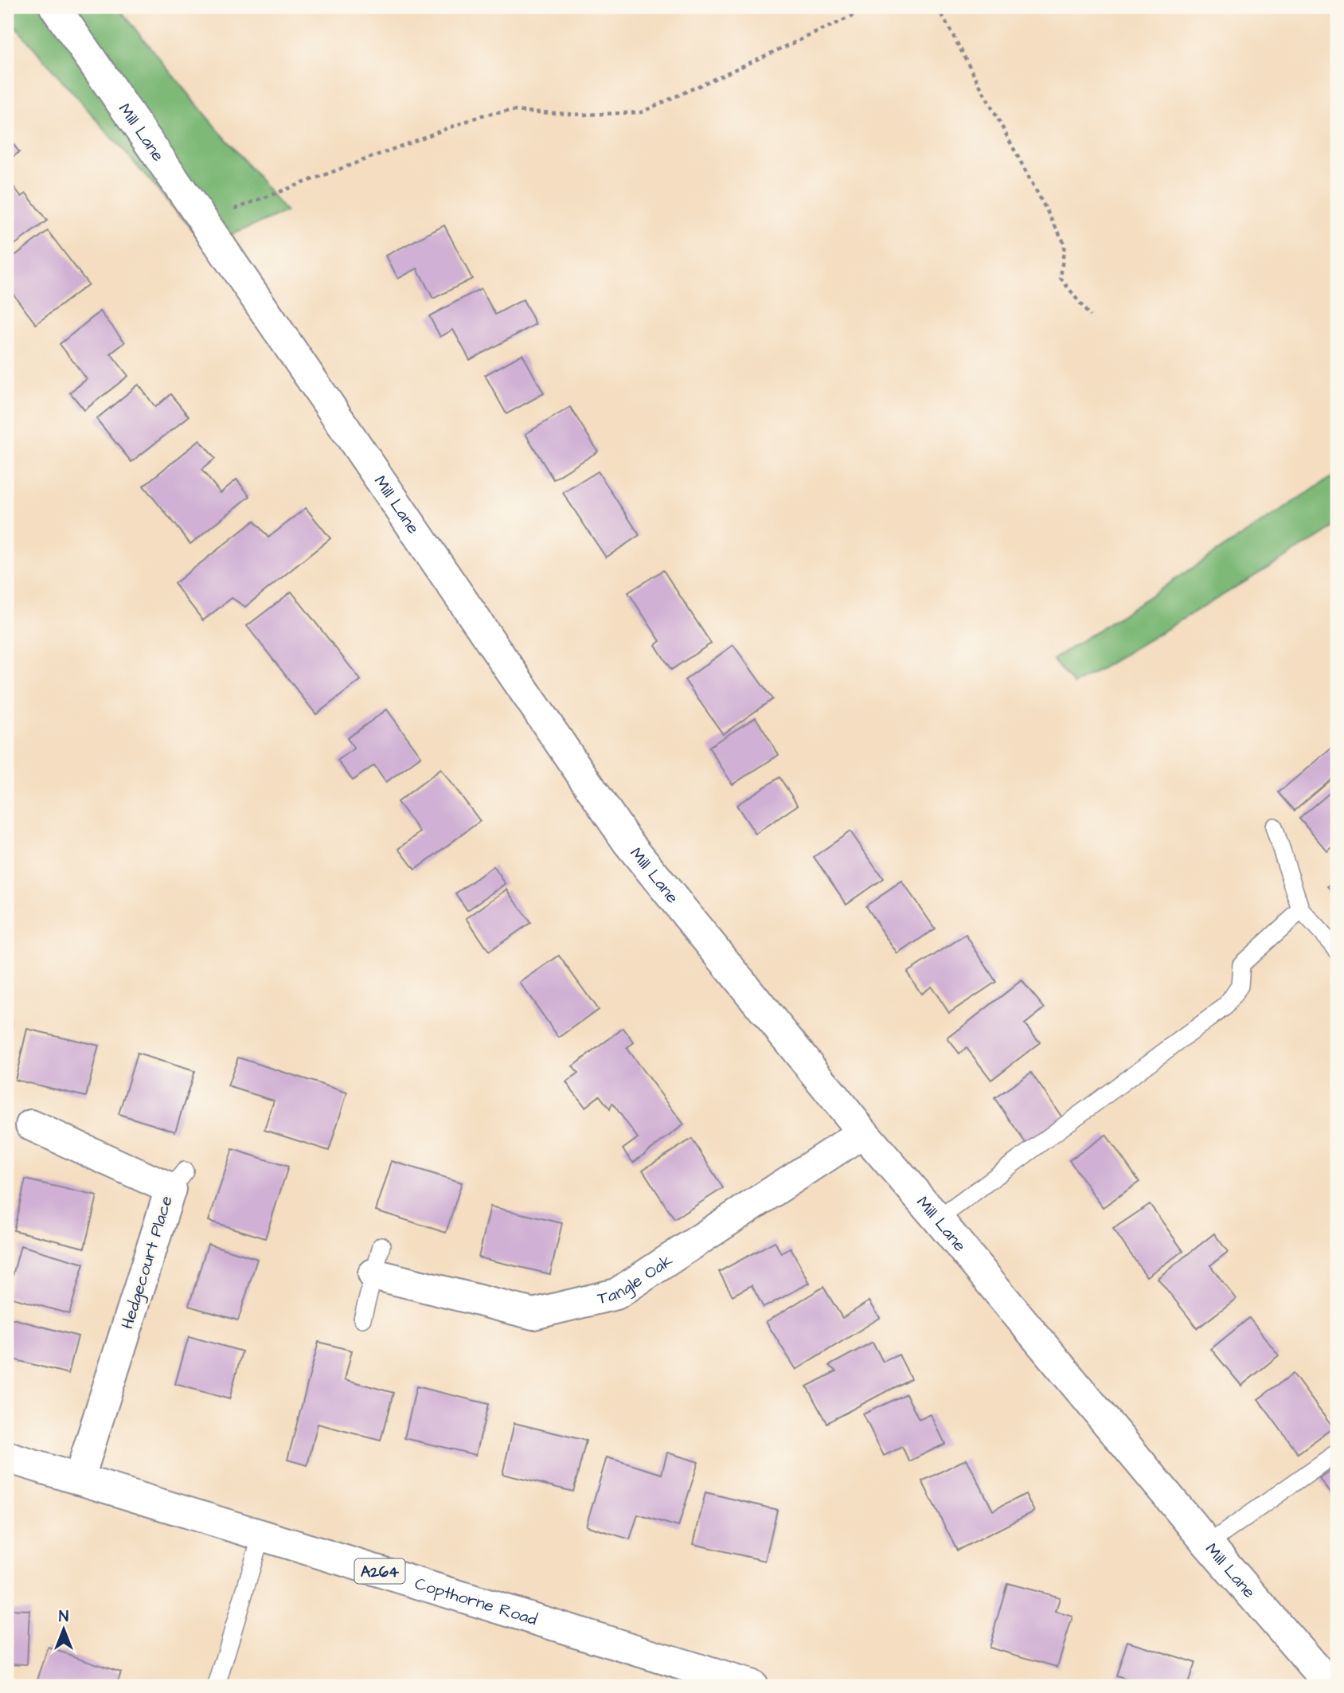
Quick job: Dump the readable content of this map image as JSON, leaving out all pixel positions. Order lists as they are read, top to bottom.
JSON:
{
  "streets": {
    "main road": [
      "Mill Lane",
      "Hedgecourt Place",
      "Tangle Oak",
      "A264",
      "Copthorne Road"
    ]
  },
  "crossings": [
    ["Mill Lane", "Tangle Oak"],
    ["Hedgecourt Place", "Copthorne Road"]
  ],
  "north": "top"
}
